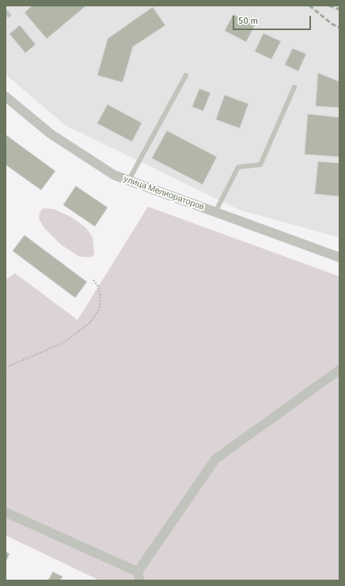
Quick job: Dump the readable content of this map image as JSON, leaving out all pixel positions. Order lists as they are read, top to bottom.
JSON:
{
  "streets": {
    "street": ["улица Мелиораторов"]
  },
  "scale_bar": "50 m"
}
